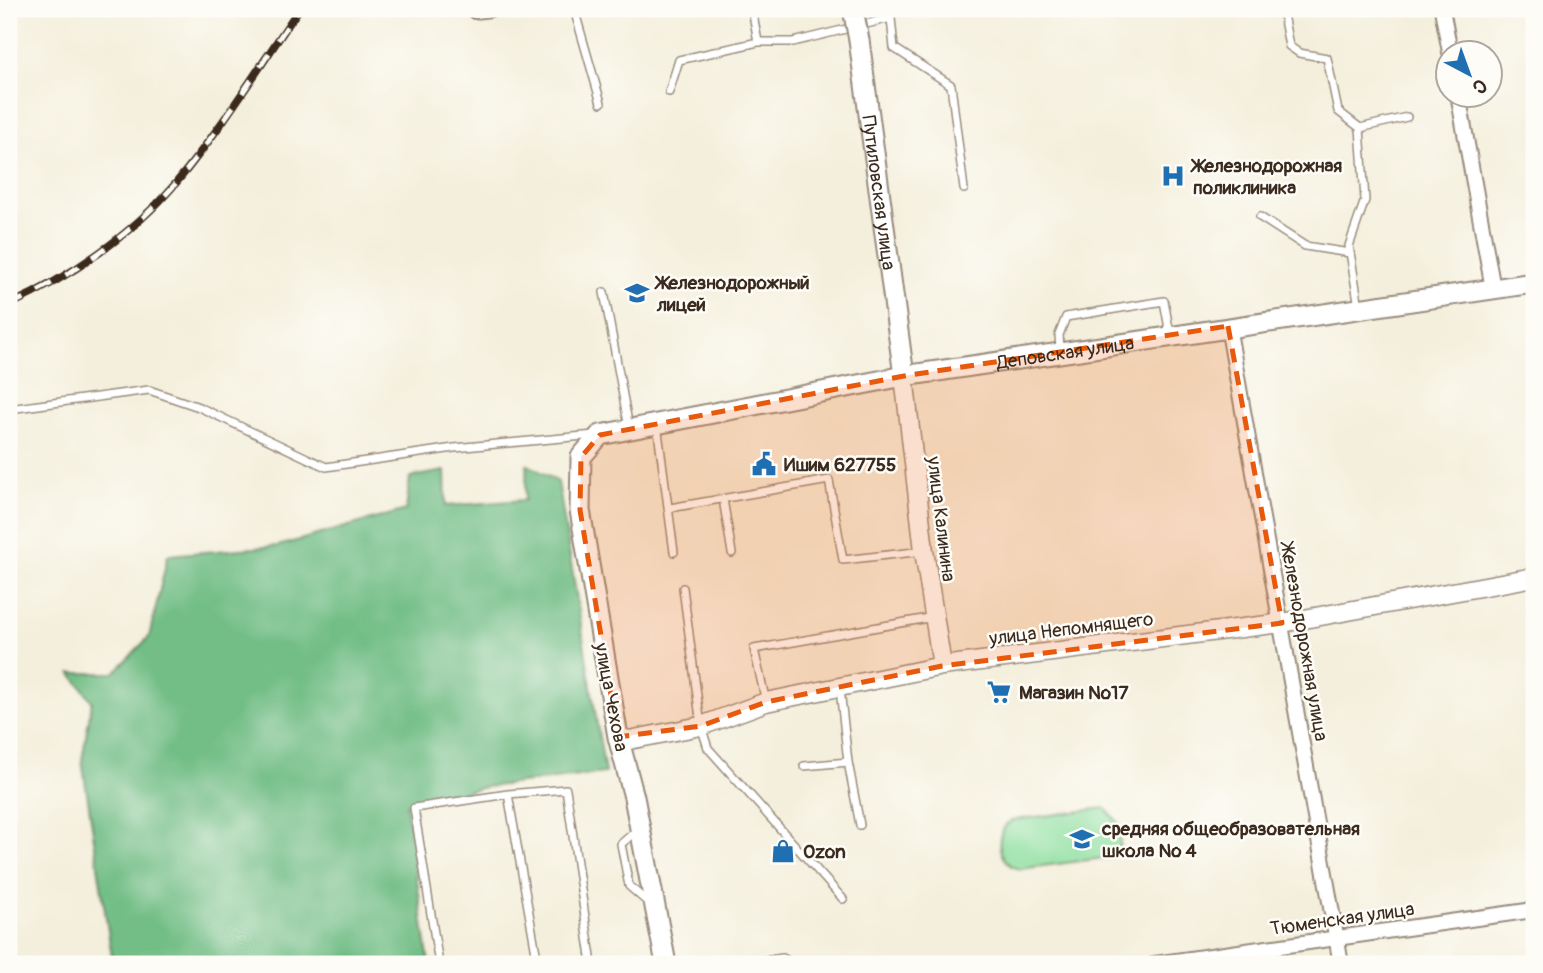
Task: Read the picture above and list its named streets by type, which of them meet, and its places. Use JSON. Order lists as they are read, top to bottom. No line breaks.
{"streets":{"main road":["Путиловская улица","Деповская улица","улица Чехова"],"street":["улица Калинина","улица Непомнящего","Железнодорожная улица","Тюменская улица"]},"crossings":[["Путиловская улица","Деповская улица"],["Путиловская улица","улица Калинина"],["Деповская улица","улица Калинина"],["Деповская улица","Железнодорожная улица"],["Деповская улица","улица Чехова"],["улица Калинина","улица Непомнящего"],["улица Непомнящего","Железнодорожная улица"],["улица Непомнящего","улица Чехова"],["Железнодорожная улица","Тюменская улица"]],"places":{"hospital":["Железнодорожная поликлиника"],"school or university":["Железнодорожный лицей","средняя общеобразовательная школа № 4"],"public building":["Ишим 627755"],"supermarket":["Магазин №17"],"shop":["Ozon"]},"north":"bottom right"}
